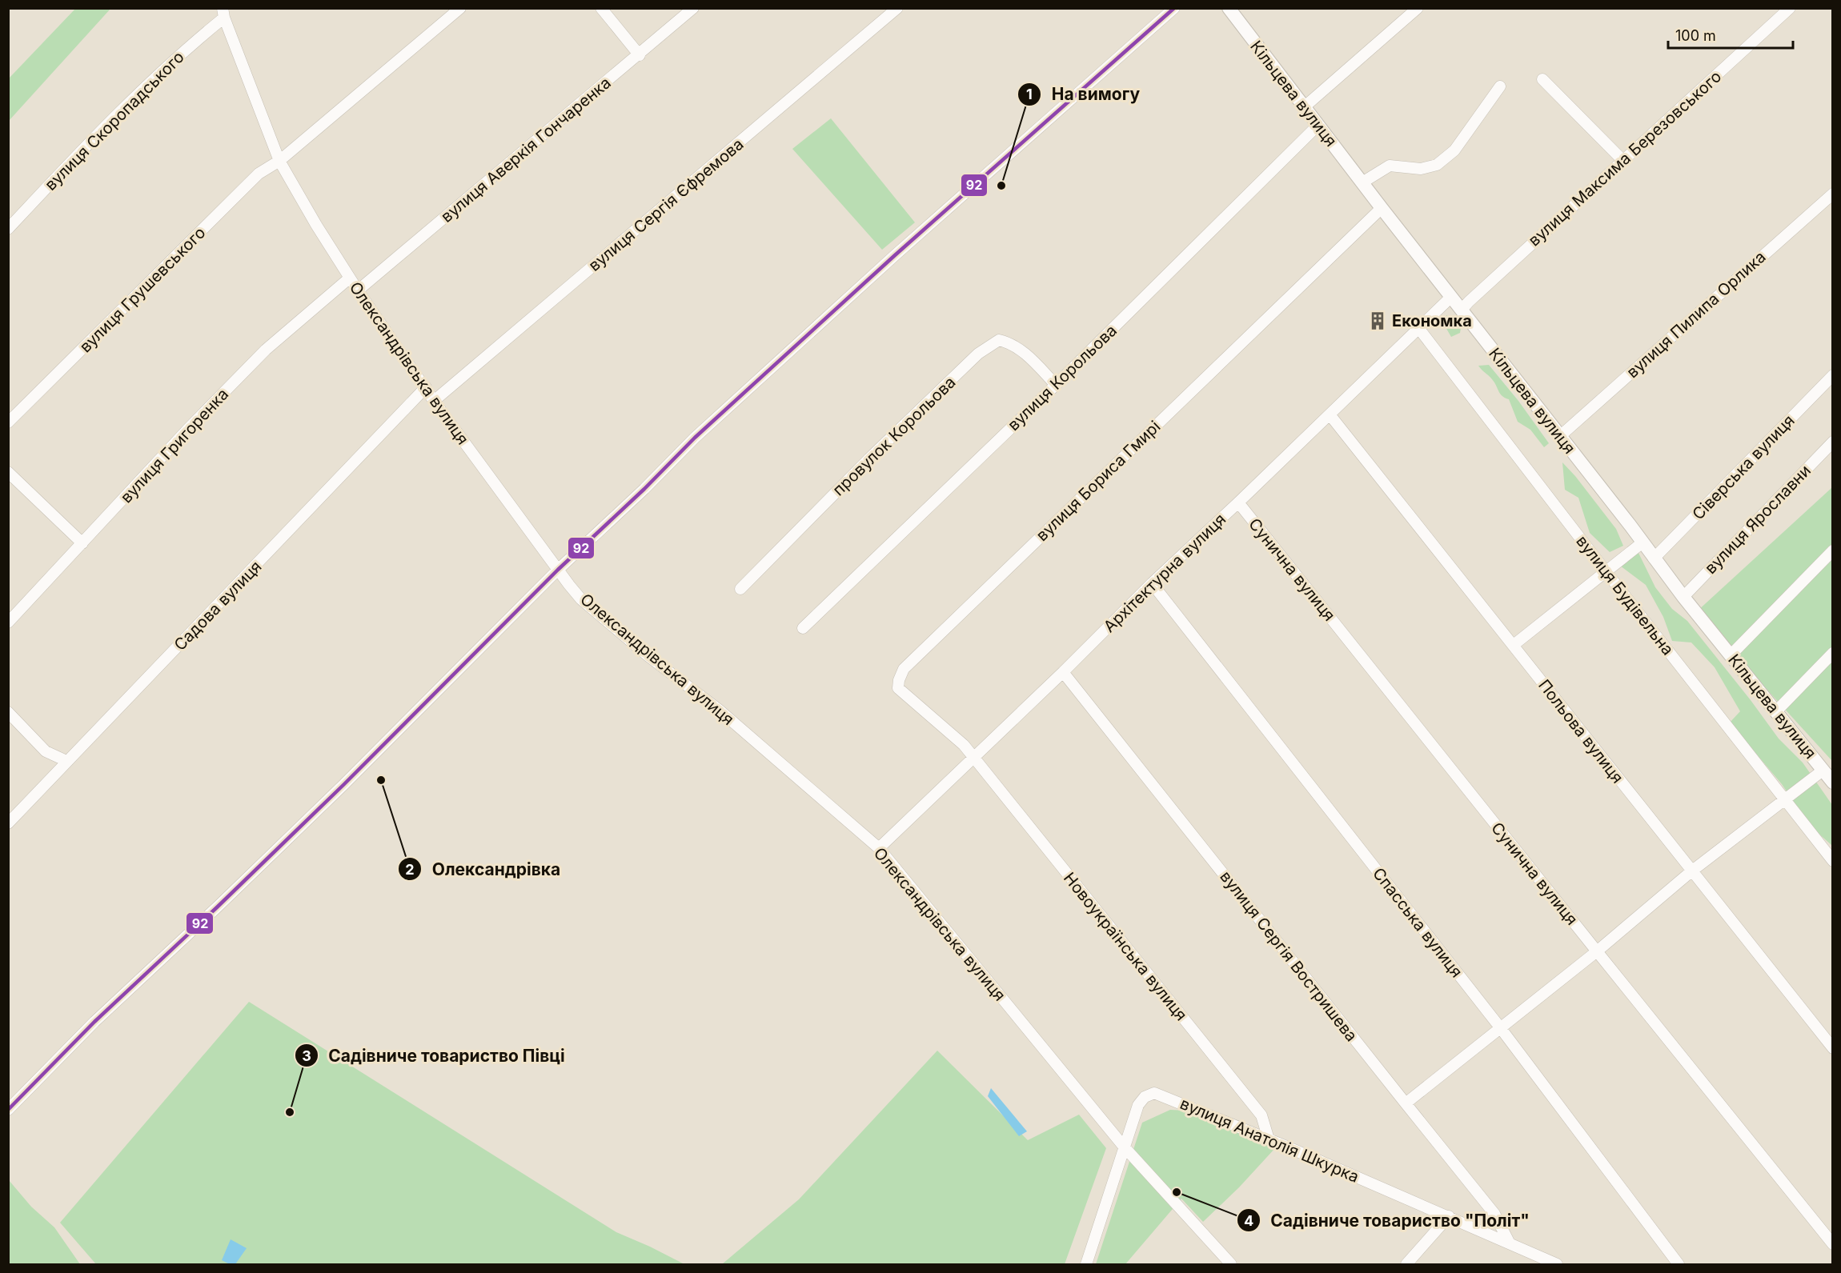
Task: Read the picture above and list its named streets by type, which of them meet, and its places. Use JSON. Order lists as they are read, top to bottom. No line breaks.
{"streets":{"main road":["Кільцева вулиця"],"street":["вулиця Скоропадського","вулиця Аверкія Гончаренка","вулиця Максима Березовського","вулиця Сергія Єфремова","вулиця Грушевського","вулиця Пилипа Орлика","Олександрівська вулиця","вулиця Корольова","провулок Корольова","вулиця Григоренка","Сіверська вулиця","вулиця Бориса Гмирі","вулиця Ярославни","Сунична вулиця","Архітектурна вулиця","вулиця Будівельна","Садова вулиця","Польова вулиця","Спасська вулиця","Новоукраїнська вулиця","вулиця Сергія Востришева","вулиця Анатолія Шкурка"]},"crossings":[["Кільцева вулиця","вулиця Максима Березовського"],["Кільцева вулиця","вулиця Пилипа Орлика"],["Кільцева вулиця","вулиця Корольова"],["Кільцева вулиця","Сіверська вулиця"],["Кільцева вулиця","вулиця Бориса Гмирі"],["Кільцева вулиця","вулиця Ярославни"],["Кільцева вулиця","Архітектурна вулиця"],["вулиця Скоропадського","Олександрівська вулиця"],["вулиця Аверкія Гончаренка","Олександрівська вулиця"],["вулиця Сергія Єфремова","Олександрівська вулиця"],["вулиця Грушевського","Олександрівська вулиця"],["Олександрівська вулиця","вулиця Григоренка"],["Олександрівська вулиця","Архітектурна вулиця"],["Олександрівська вулиця","Садова вулиця"],["Олександрівська вулиця","вулиця Анатолія Шкурка"],["вулиця Корольова","провулок Корольова"],["вулиця Бориса Гмирі","Архітектурна вулиця"],["вулиця Бориса Гмирі","Новоукраїнська вулиця"],["Сунична вулиця","Архітектурна вулиця"],["Архітектурна вулиця","вулиця Будівельна"],["Архітектурна вулиця","Польова вулиця"],["Архітектурна вулиця","Спасська вулиця"],["Архітектурна вулиця","Новоукраїнська вулиця"],["Архітектурна вулиця","вулиця Сергія Востришева"],["Новоукраїнська вулиця","вулиця Анатолія Шкурка"],["вулиця Сергія Востришева","вулиця Анатолія Шкурка"]],"places":{"other":["На вимогу","Олександрівка","Садівниче товариство Півці","Садівниче товариство \"Політ\""],"building":["Економка"]},"lines":["transit line 92"],"scale_bar":"100 m"}
